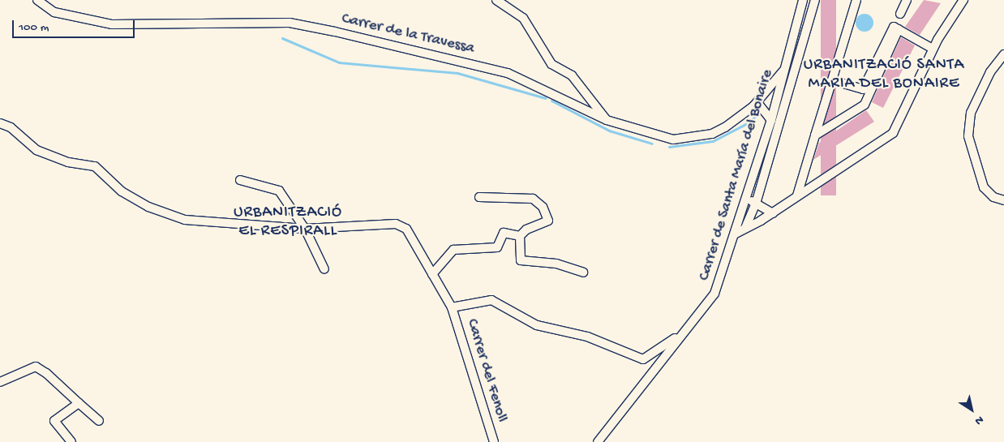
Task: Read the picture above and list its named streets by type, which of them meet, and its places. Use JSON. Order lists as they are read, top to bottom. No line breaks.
{"streets":{"street":["Carrer de la Travessa","Carrer de Santa María del Bonaire","Carrer del Fenoll"]},"crossings":[["Carrer de la Travessa","Carrer de Santa María del Bonaire"]],"districts":["URBANITZACIÓ SANTA MARIA DEL BONAIRE","URBANITZACIÓ EL RESPIRALL"],"scale_bar":"100 m","north":"bottom right"}
